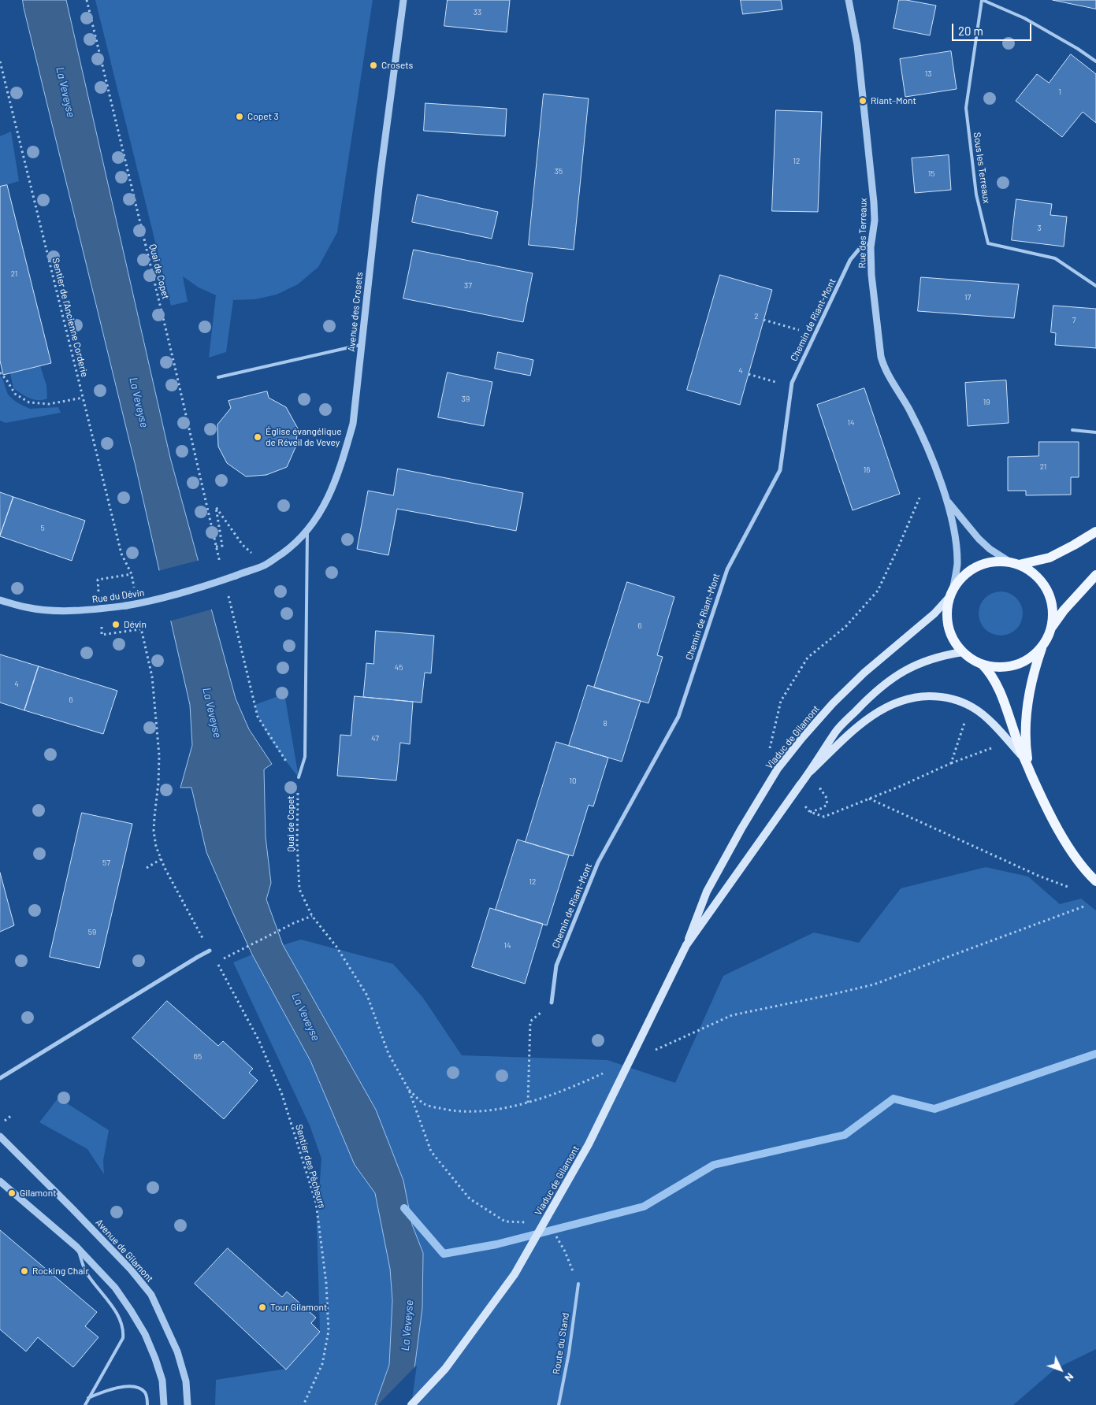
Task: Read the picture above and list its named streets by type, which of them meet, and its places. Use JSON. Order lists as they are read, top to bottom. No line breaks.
{"streets":{"main road":["Viaduc de Gilamont"],"street":["Rue des Terreaux","Avenue des Crosets","Chemin de Riant-Mont","Rue du Dévin","Avenue de Gilamont"],"lane":["Sous les Terreaux","Route du Stand"],"path":["Quai de Copet","Sentier de l'Ancienne Corderie","Sentier des Pêcheurs"]},"crossings":[["Rue des Terreaux","Chemin de Riant-Mont"],["Rue des Terreaux","Viaduc de Gilamont"],["Avenue des Crosets","Rue du Dévin"]],"water":["La Veveyse"],"places":["Crosets","Riant-Mont","Copet 3","Église évangélique de Réveil de Vevey","Dévin","Gilamont","Rocking Chair","Tour Gilamont"],"house_numbers":["33","13","1","12","35","15","3","21","37","17","2","7","4","39","19","14","21","16","5","6","45","4","6","8","47","10","57","12","59","14","65"],"scale_bar":"20 m","north":"bottom right"}
